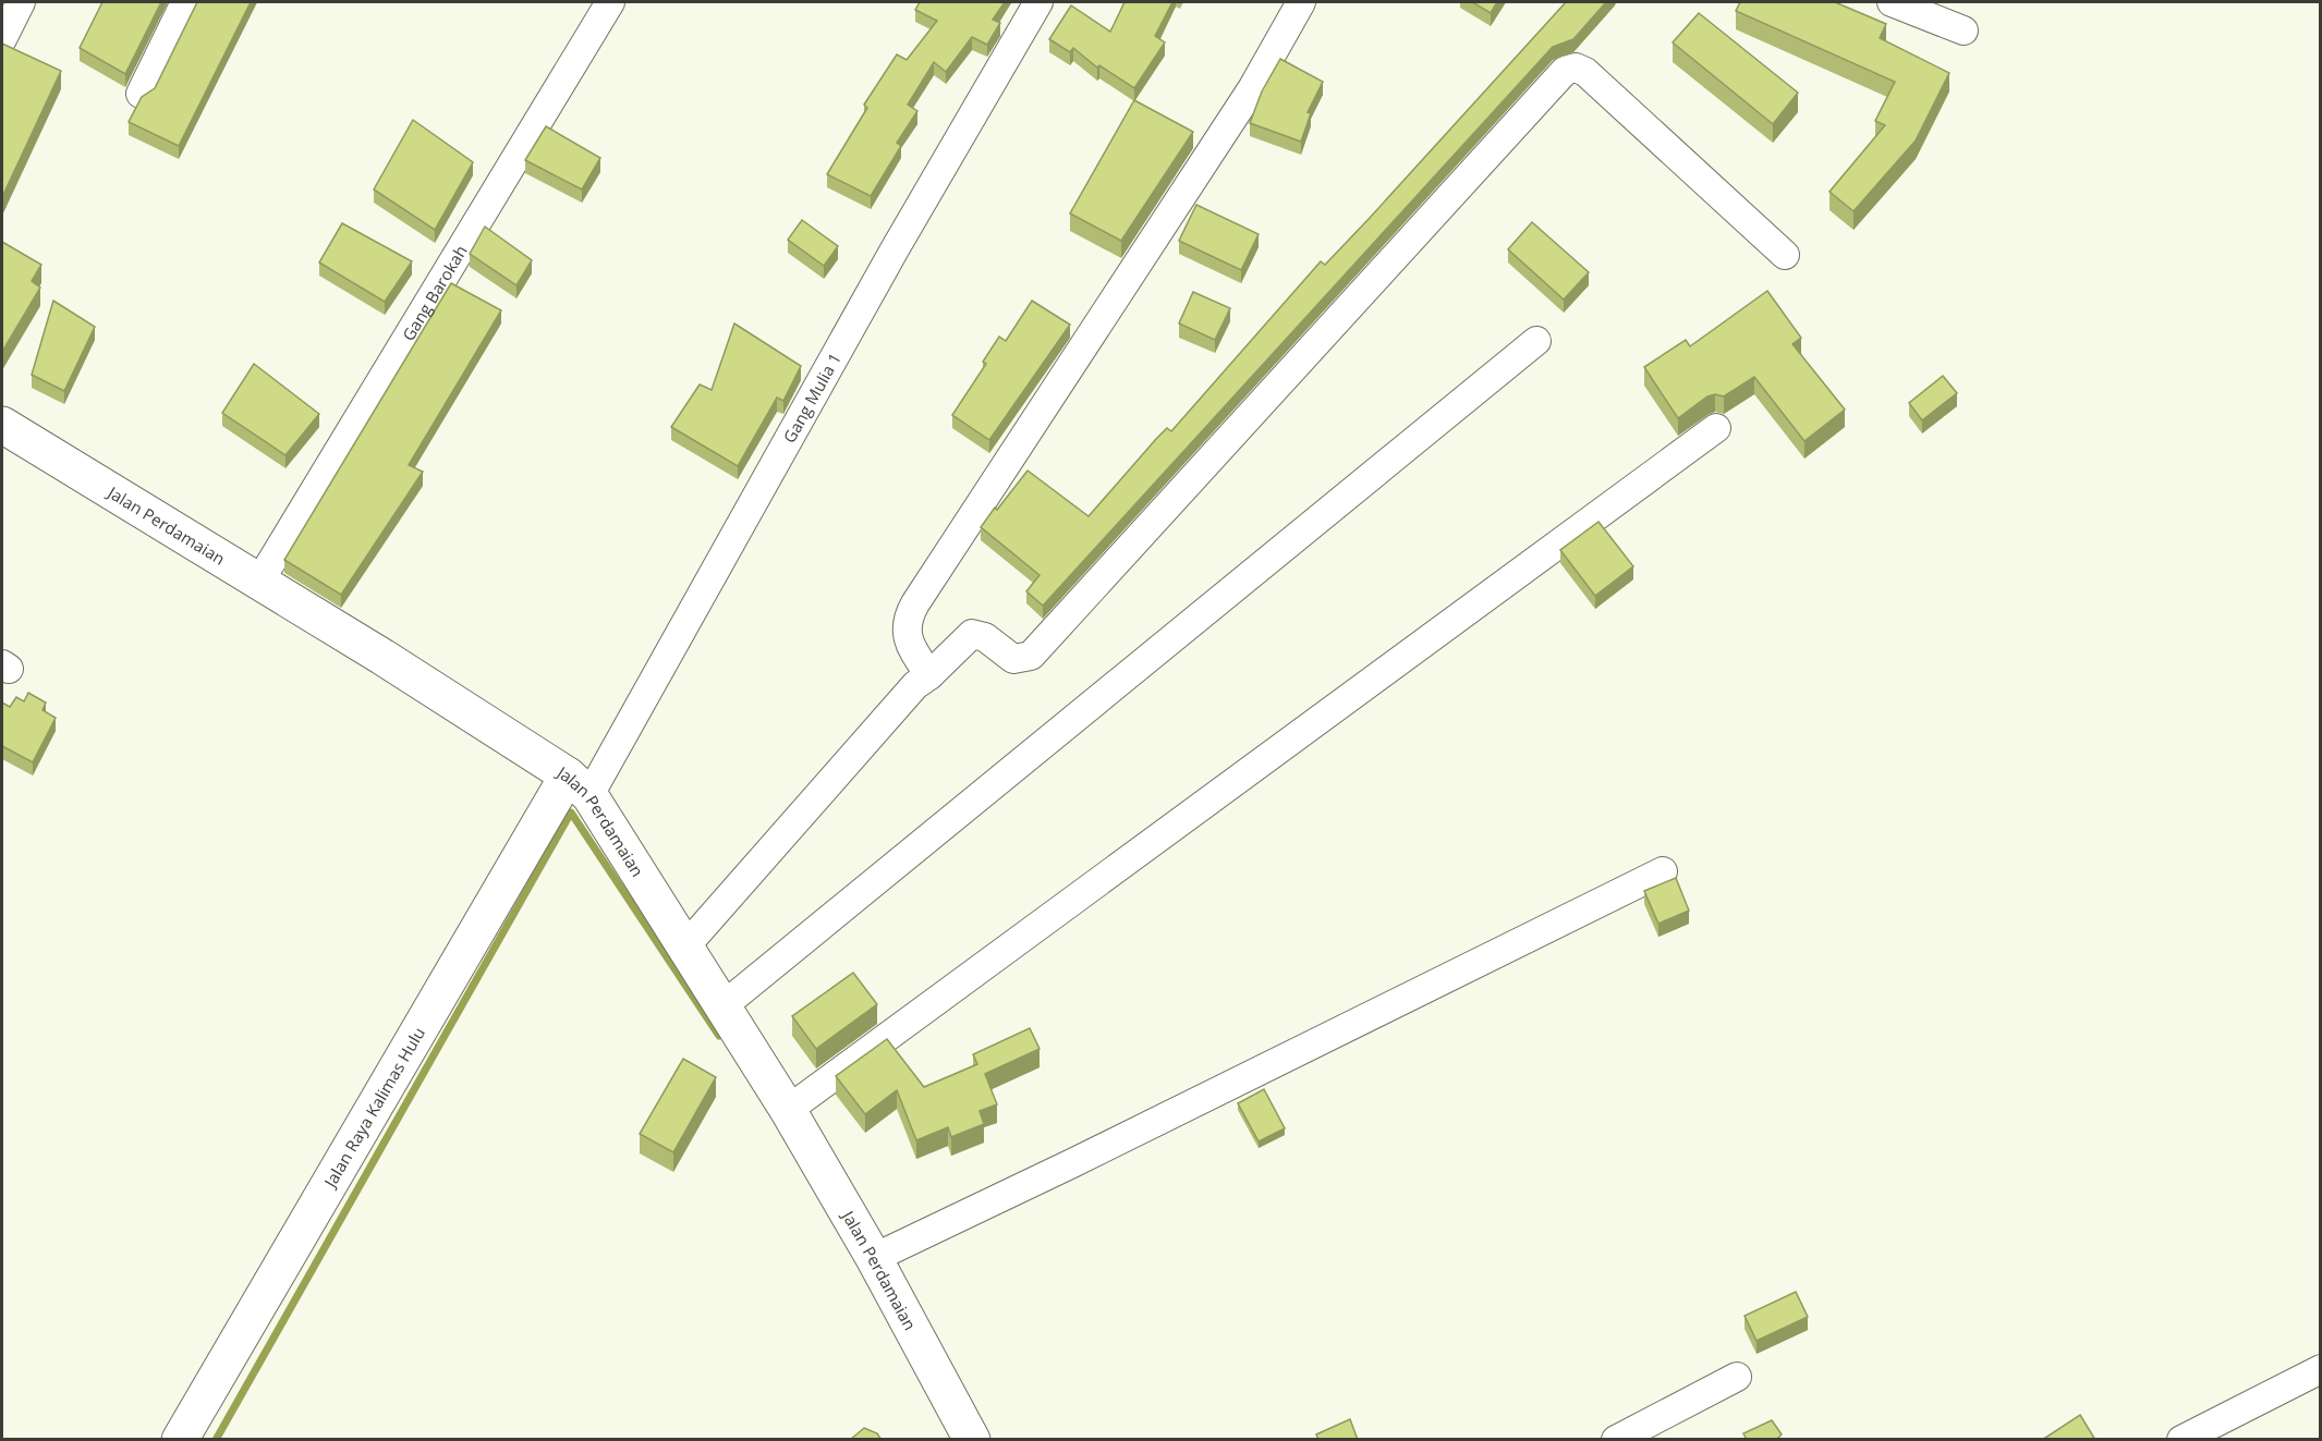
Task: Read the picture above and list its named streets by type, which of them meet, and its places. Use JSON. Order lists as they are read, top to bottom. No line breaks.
{"streets":{"street":["Gang Barokah","Gang Mulia 1","Jalan Perdamaian","Jalan Raya Kalimas Hulu"]},"crossings":[["Gang Barokah","Jalan Perdamaian"],["Gang Mulia 1","Jalan Perdamaian"],["Gang Mulia 1","Jalan Raya Kalimas Hulu"],["Jalan Perdamaian","Jalan Raya Kalimas Hulu"]]}
